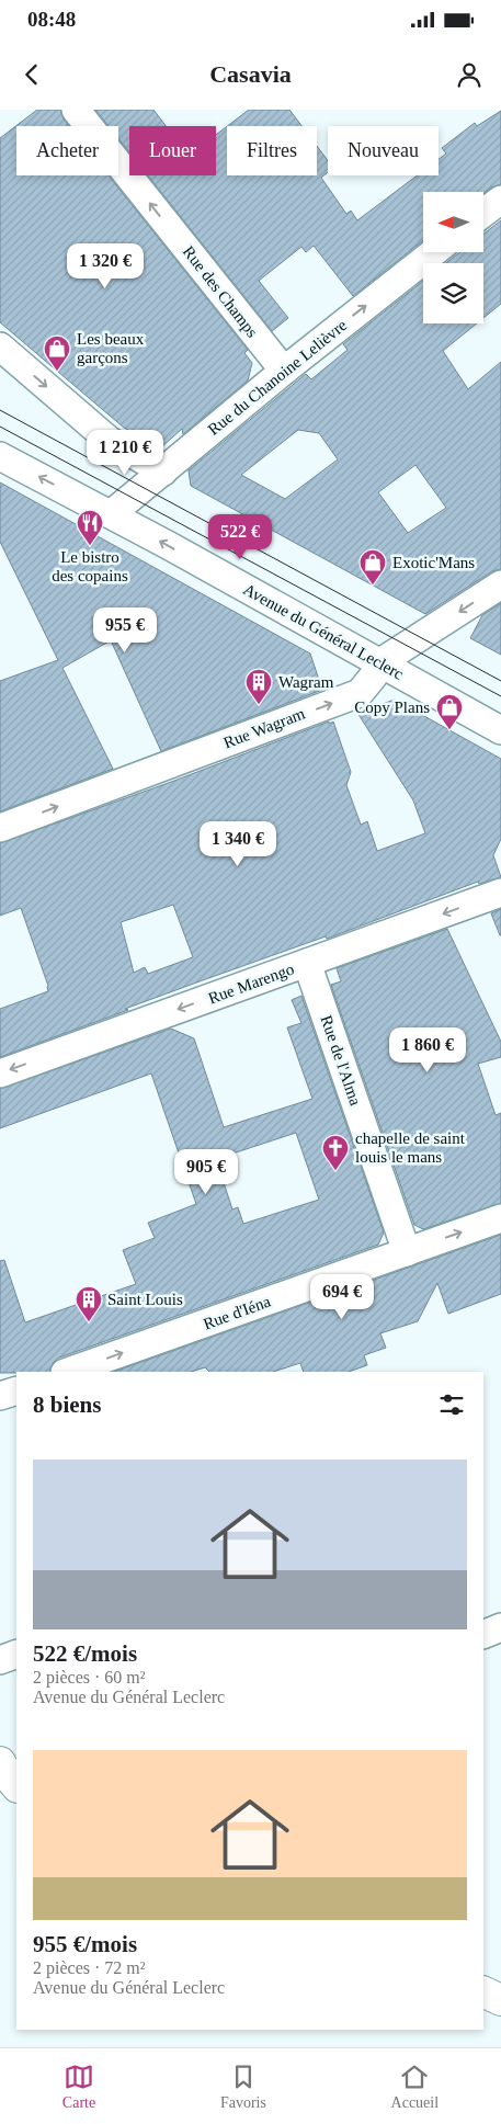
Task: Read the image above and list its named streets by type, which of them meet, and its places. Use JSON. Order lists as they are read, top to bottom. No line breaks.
{"streets":{"street":["Rue des Champs","Rue du Chanoine Lelièvre","Avenue du Général Leclerc","Rue Wagram","Rue Marengo","Rue de l'Alma","Rue d'Iéna"]},"crossings":[["Rue des Champs","Rue du Chanoine Lelièvre"],["Rue du Chanoine Lelièvre","Avenue du Général Leclerc"],["Avenue du Général Leclerc","Rue Wagram"],["Rue Marengo","Rue de l'Alma"],["Rue de l'Alma","Rue d'Iéna"]],"one_way":["Rue du Chanoine Lelièvre","Rue Marengo","Rue d'Iéna"],"places":{"shop":["Les beaux garçons","Exotic'Mans","Copy Plans"],"restaurant":["Le bistro des copains"],"building":["Wagram","Saint Louis"],"church":["chapelle de saint louis le mans"]},"north":"left","page":{"status":"08:48","header":"Casavia","chip":["Acheter","Louer","Filtres","Nouveau"],"price":["1 320 €","1 210 €","522 €","955 €","1 340 €","1 860 €","905 €","694 €"],"heading":"8 biens","list":[{"name":"522 €/mois","note":"2 pièces · 60 m² · Avenue du Général Leclerc"},{"name":"955 €/mois","note":"2 pièces · 72 m² · Avenue du Général Leclerc"}],"tabs":["Carte","Favoris","Accueil"]}}
